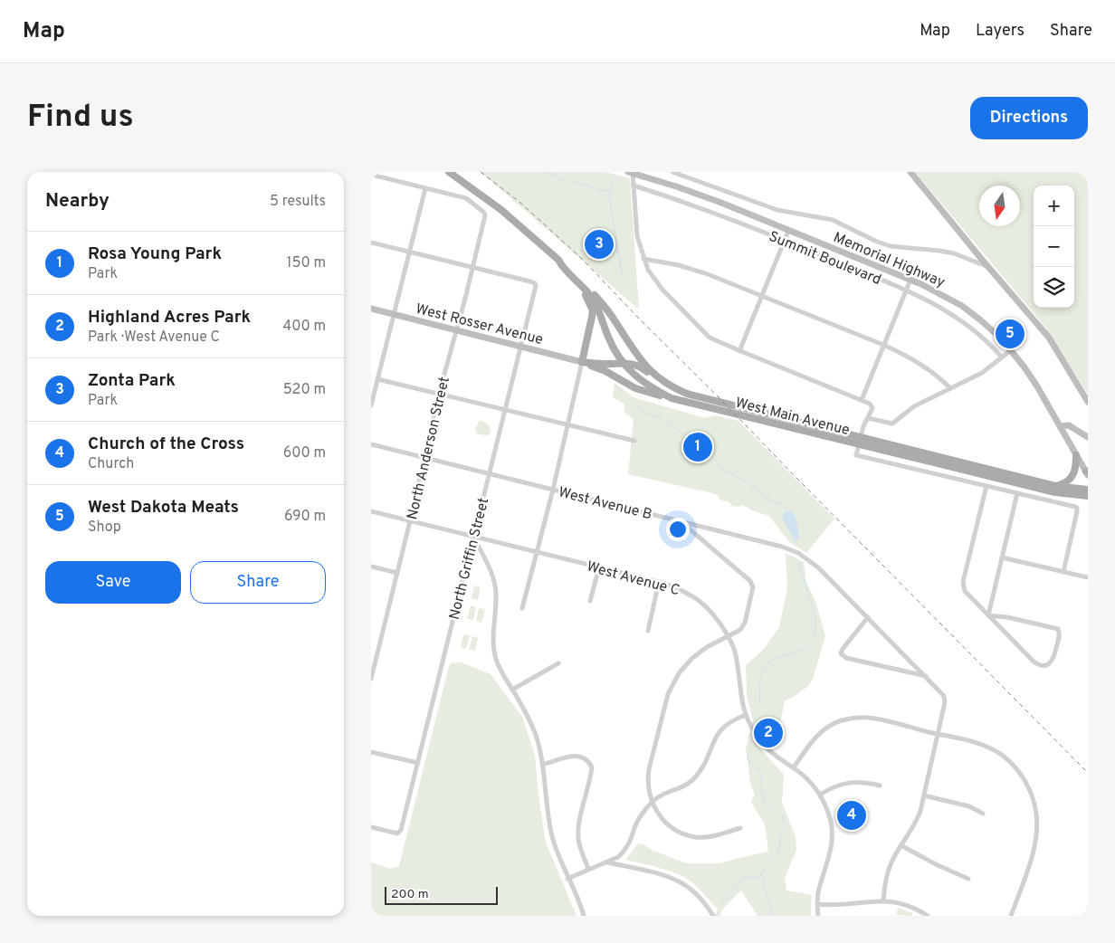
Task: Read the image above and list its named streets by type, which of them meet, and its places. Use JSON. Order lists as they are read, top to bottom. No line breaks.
{"streets":{"main road":["West Main Avenue"],"street":["Summit Boulevard","Memorial Highway","West Rosser Avenue","North Anderson Street","West Avenue B","North Griffin Street","West Avenue C"]},"crossings":[["West Rosser Avenue","North Anderson Street"],["West Rosser Avenue","North Griffin Street"],["North Anderson Street","West Avenue B"],["North Anderson Street","North Griffin Street"],["North Anderson Street","West Avenue C"],["West Avenue B","North Griffin Street"],["North Griffin Street","West Avenue C"]],"scale_bar":"200 m","north":"bottom","page":{"header":"Map","nav":["Map","Layers","Share"],"buttons":["Directions",["Save","Share"]],"title":"Find us","heading":["Nearby","5 results"],"map_buttons":["+","−"],"pins":["3","5","1","2","4"],"list":[{"mark":"1","name":"Rosa Young Park","note":"Park","value":"150 m"},{"mark":"2","name":"Highland Acres Park","note":"Park · West Avenue C","value":"400 m"},{"mark":"3","name":"Zonta Park","note":"Park","value":"520 m"},{"mark":"4","name":"Church of the Cross","note":"Church","value":"600 m"},{"mark":"5","name":"West Dakota Meats","note":"Shop","value":"690 m"}],"scale":"200 m"}}
